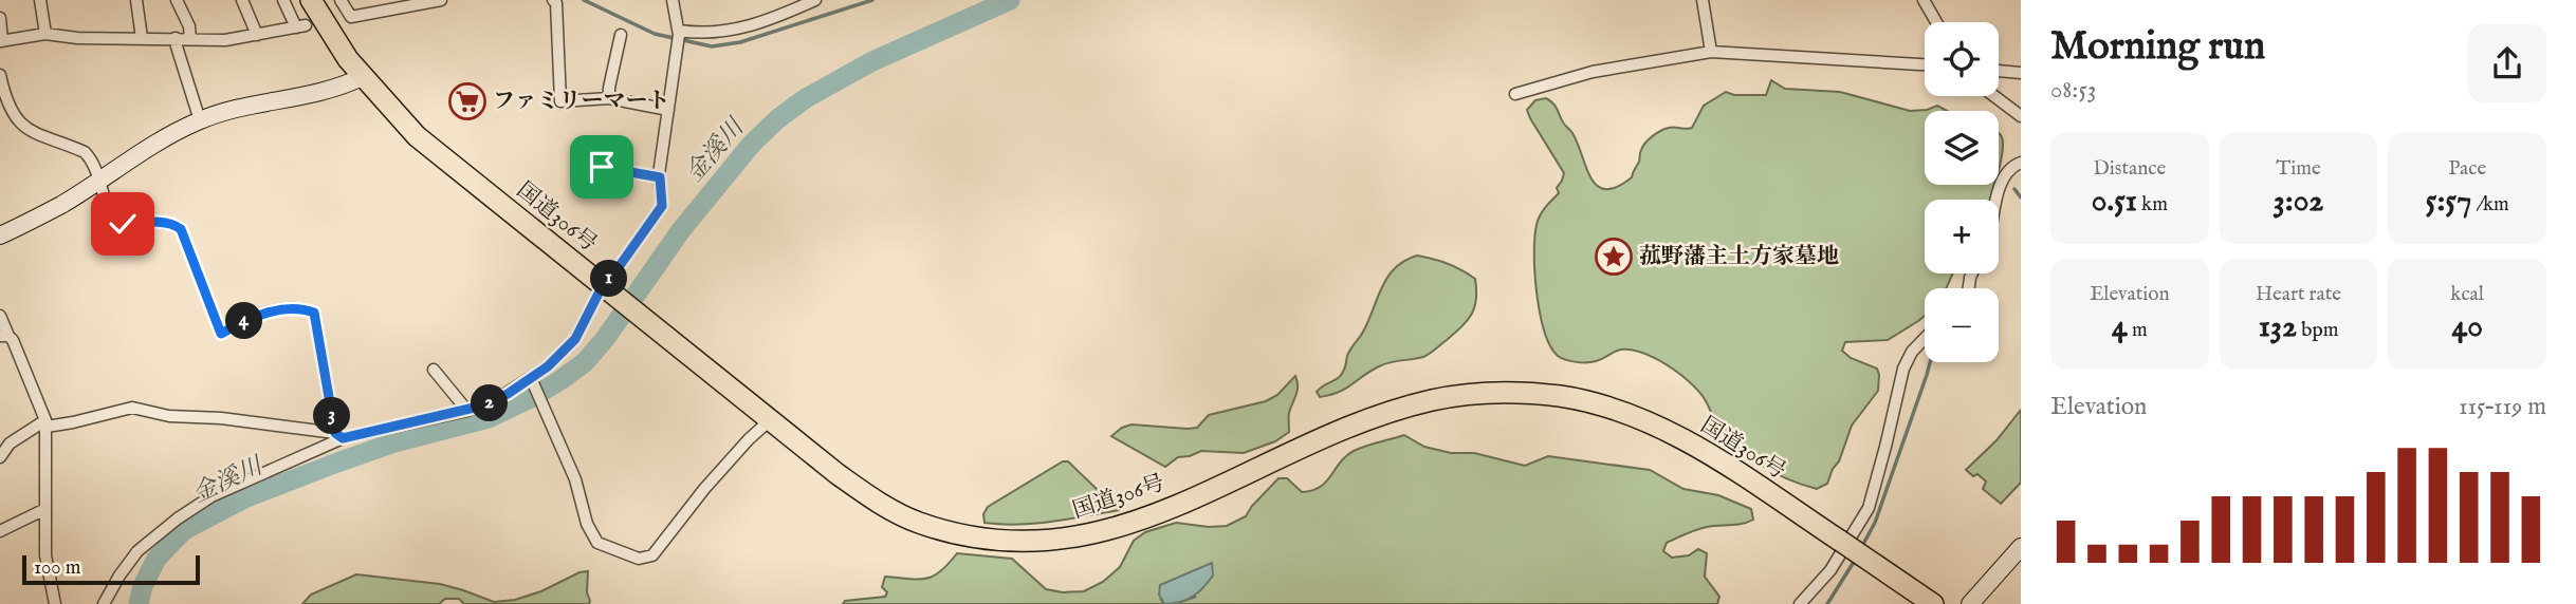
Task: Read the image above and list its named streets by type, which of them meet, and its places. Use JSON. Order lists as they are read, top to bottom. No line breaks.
{"streets":{"highway":["国道306号"]},"water":["金溪川"],"places":{"supermarket":["ファミリーマート"],"place":["菰野藩主土方家墓地"]},"scale_bar":"100 m","page":{"heading":["Morning run","08:53"],"map_buttons":["+","−"],"stats":[["Distance","0.51 km"],["Time","3:02"],["Pace","5:57 /km"],["Elevation","4 m"],["Heart rate","132 bpm"],["kcal","40"]],"pins":["1","4","2","3"],"chart":["Elevation","115–119 m"],"scale":"100 m"}}
